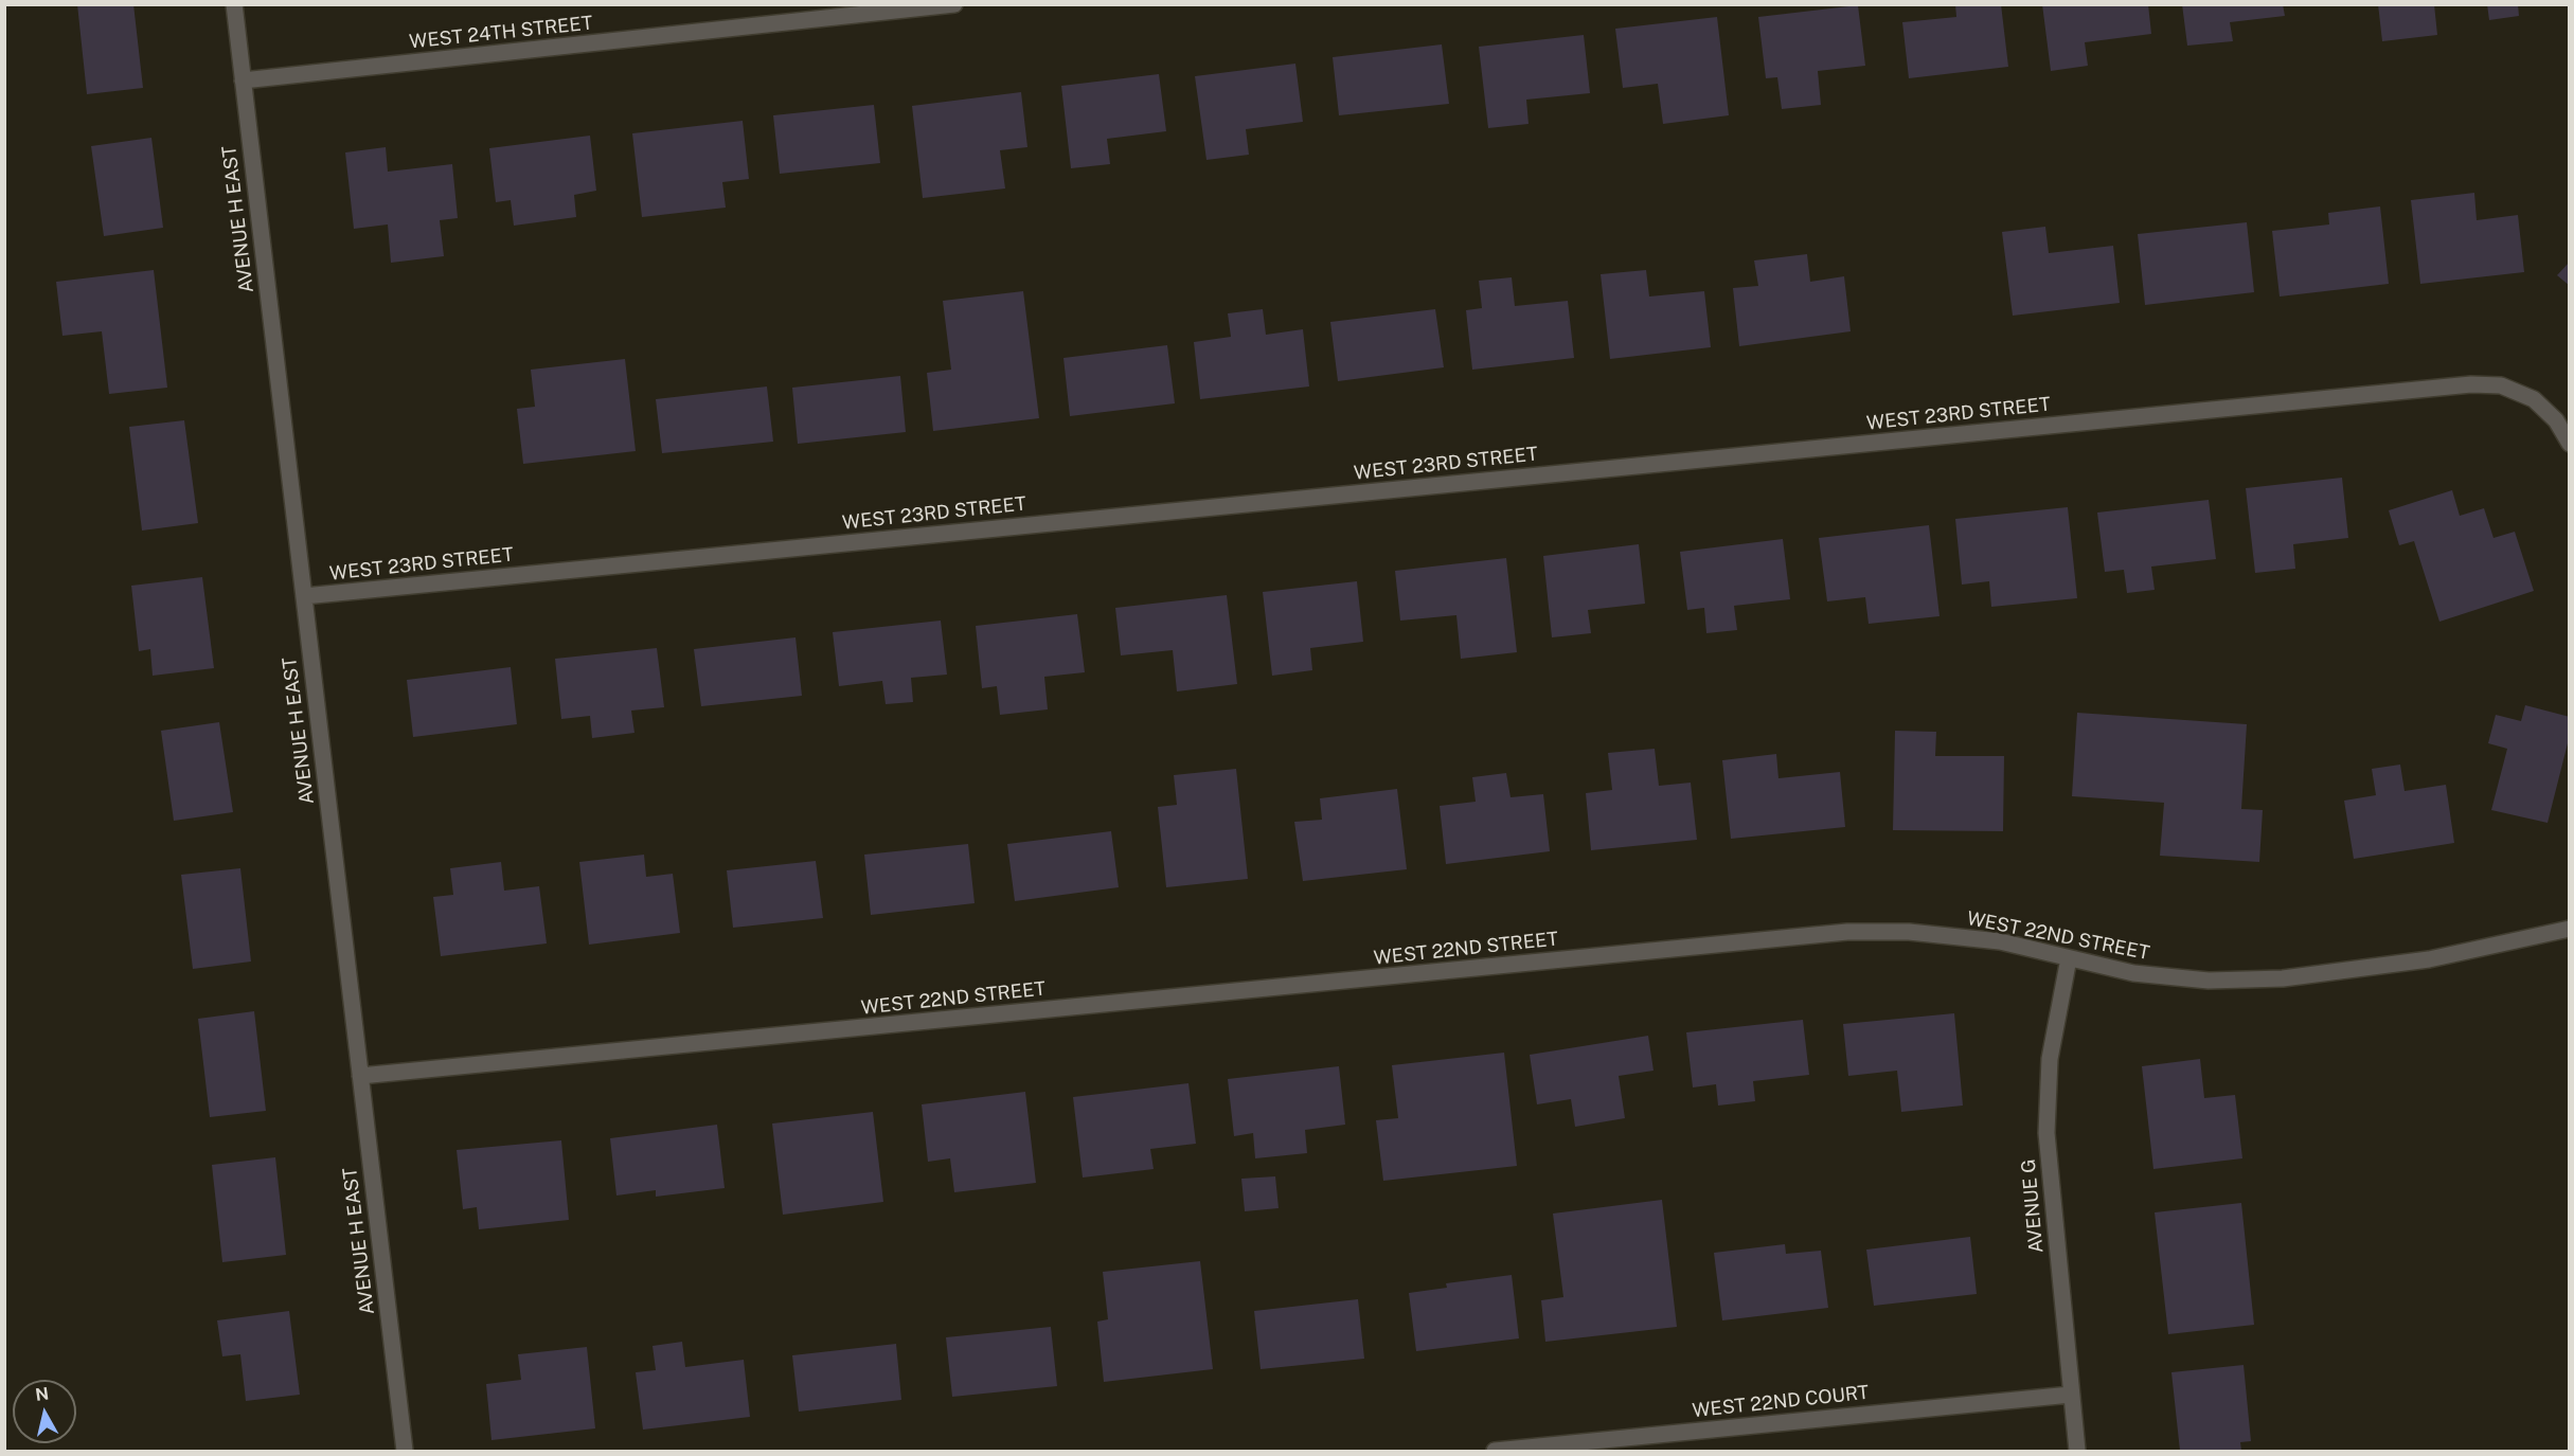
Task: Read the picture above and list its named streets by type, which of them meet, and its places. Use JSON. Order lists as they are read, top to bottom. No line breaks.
{"streets":{"street":["WEST 24TH STREET","AVENUE H EAST","WEST 23RD STREET","WEST 22ND STREET","AVENUE G","WEST 22ND COURT"]},"crossings":[["WEST 24TH STREET","AVENUE H EAST"],["AVENUE H EAST","WEST 23RD STREET"],["AVENUE H EAST","WEST 22ND STREET"],["WEST 22ND STREET","AVENUE G"],["AVENUE G","WEST 22ND COURT"]],"north":"top"}
